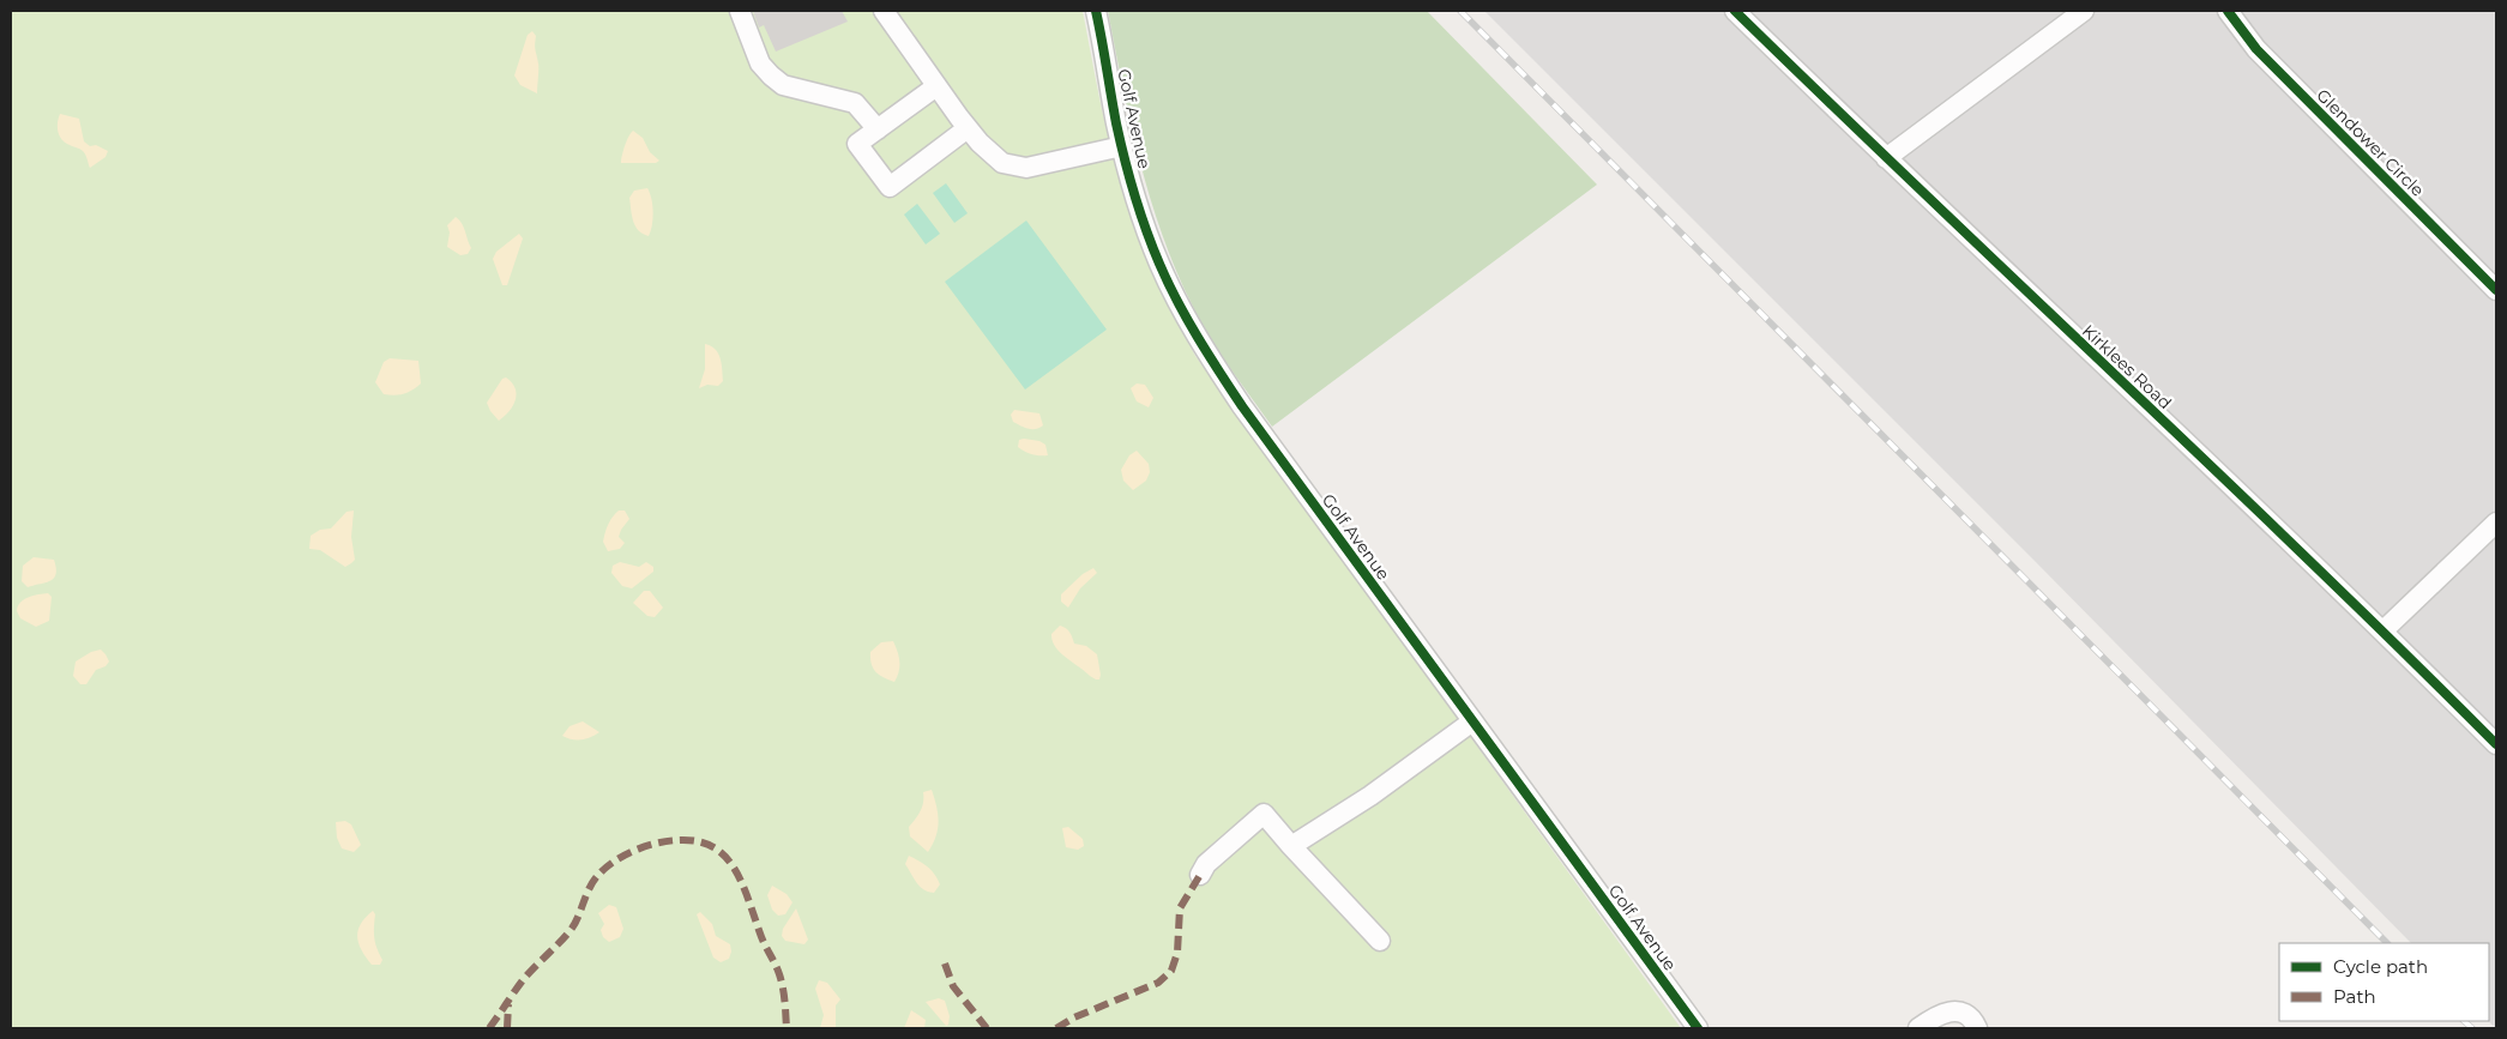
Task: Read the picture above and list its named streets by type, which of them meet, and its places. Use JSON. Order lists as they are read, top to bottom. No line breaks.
{"streets":{"street":["Golf Avenue","Glendower Circle","Kirklees Road"]},"legend":["Cycle path","Path"]}
